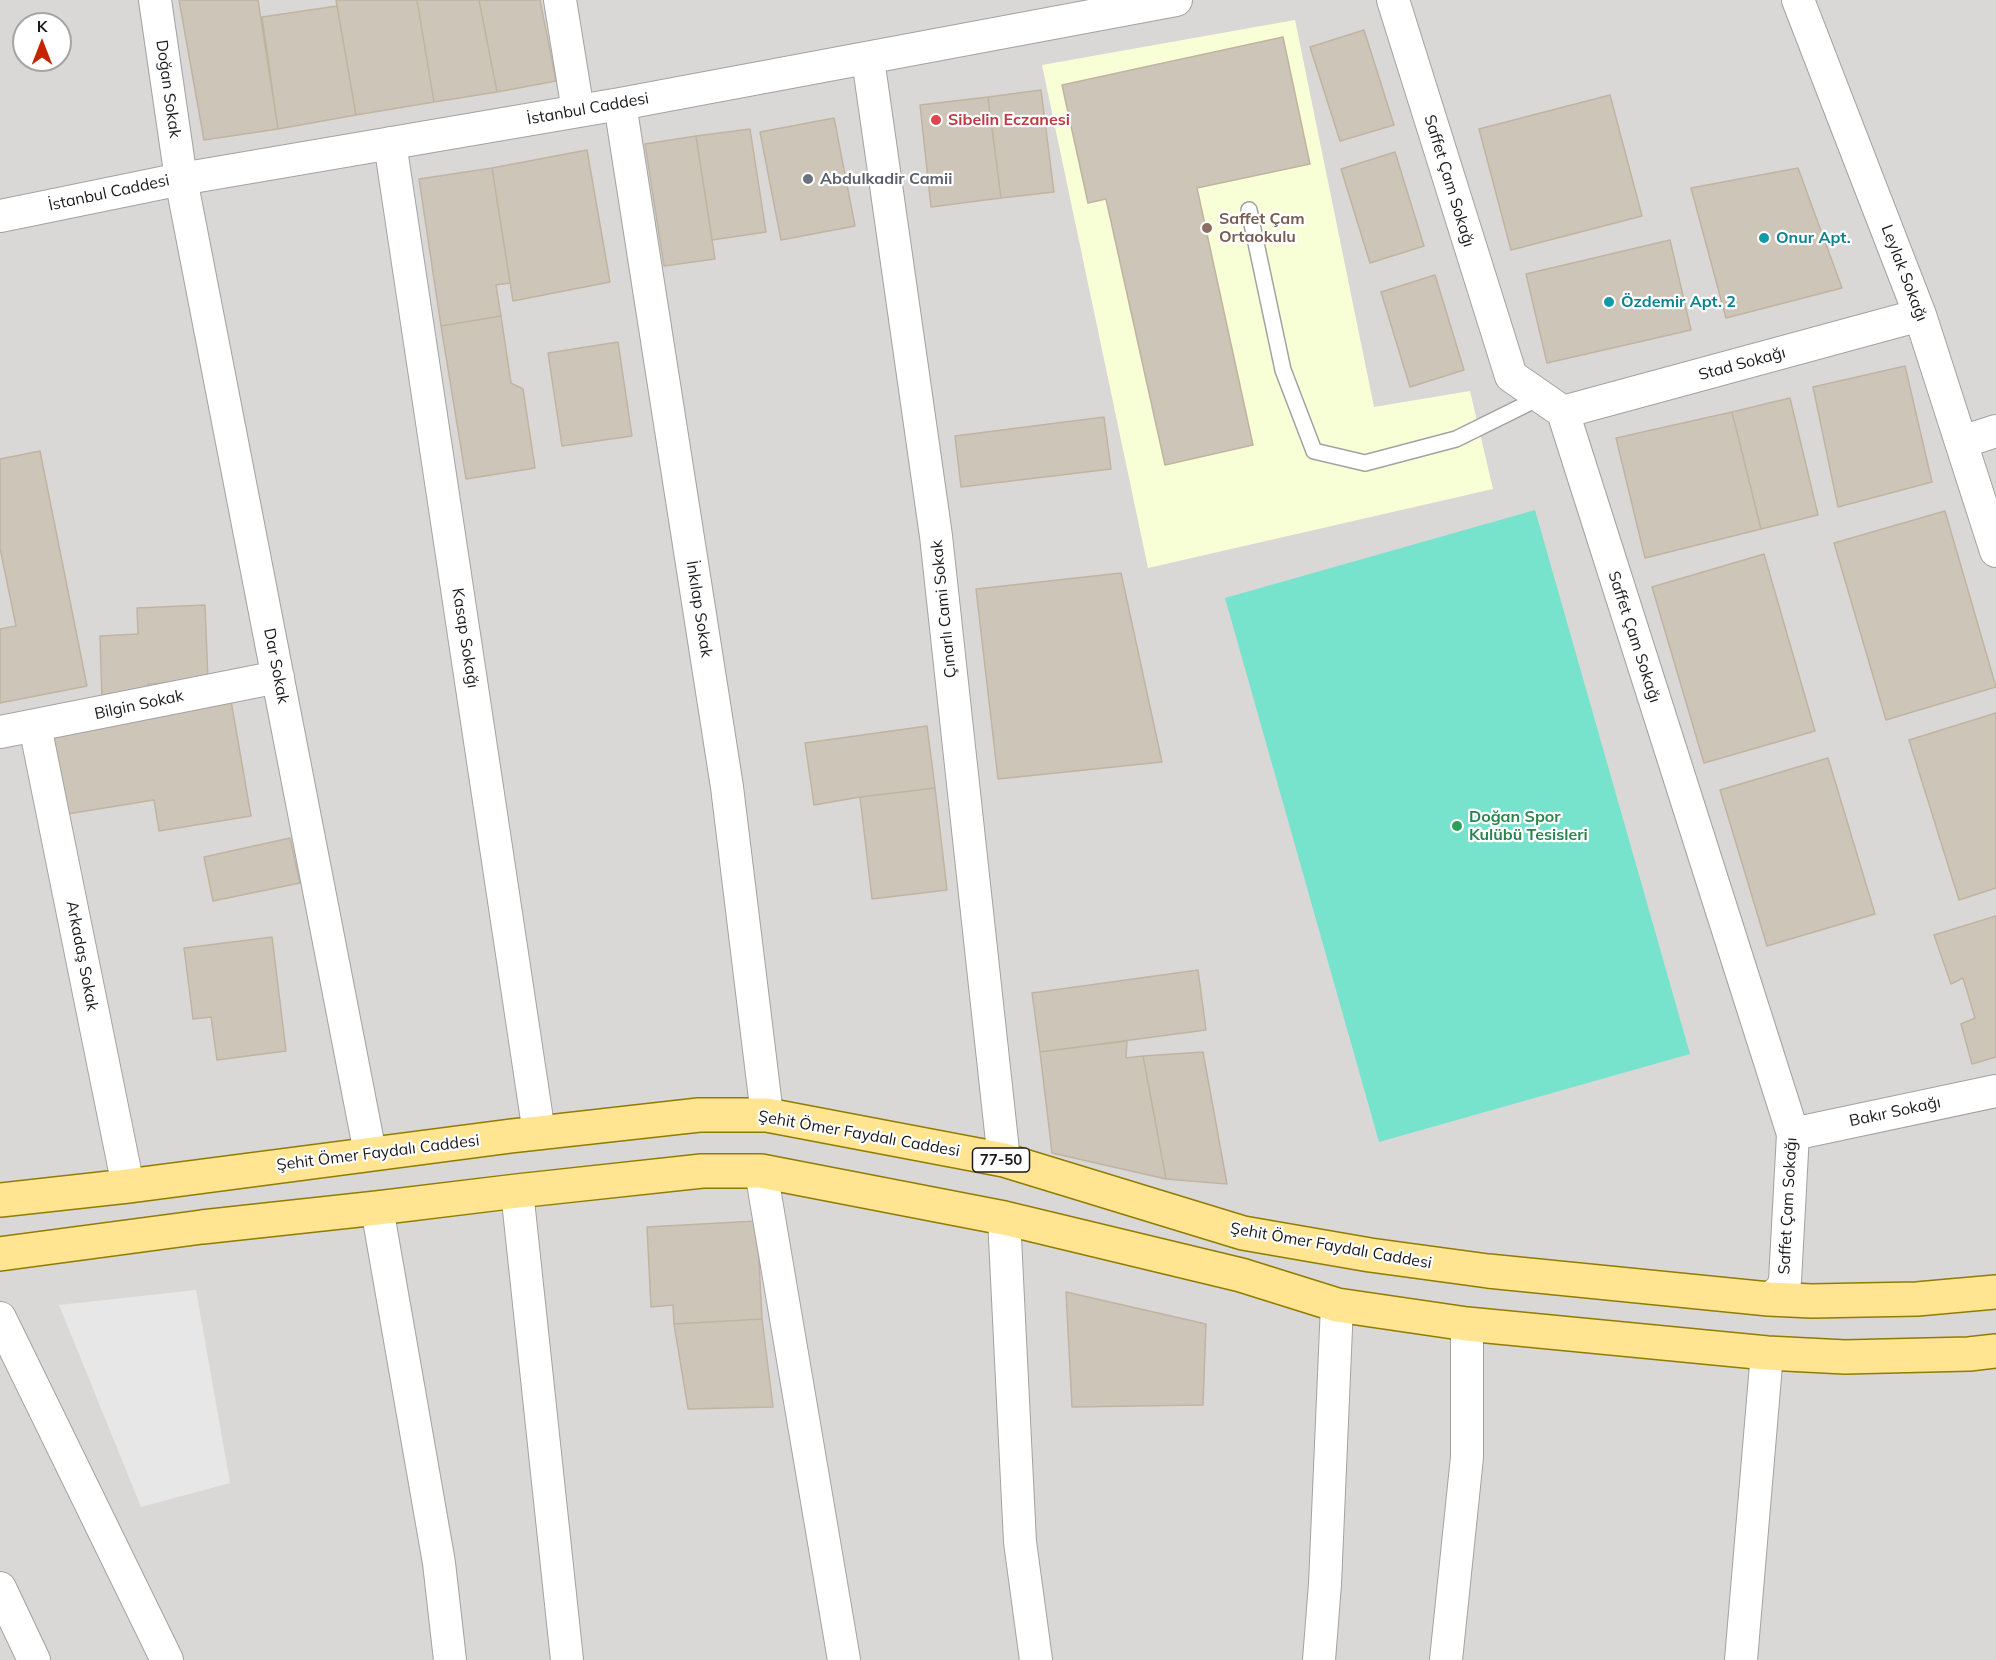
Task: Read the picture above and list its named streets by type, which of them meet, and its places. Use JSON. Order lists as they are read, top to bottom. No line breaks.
{"streets":{"main road":["Şehit Ömer Faydalı Caddesi","77-50"],"street":["Doğan Sokak","İstanbul Caddesi","Saffet Çam Sokağı","Leylak Sokağı","Stad Sokağı","İnkılap Sokak","Çınarlı Cami Sokak","Kasap Sokağı","Dar Sokak","Bilgin Sokak","Arkadaş Sokak","Bakır Sokağı"]},"crossings":[["Doğan Sokak","İstanbul Caddesi"],["Doğan Sokak","Dar Sokak"],["İstanbul Caddesi","İnkılap Sokak"],["İstanbul Caddesi","Çınarlı Cami Sokak"],["İstanbul Caddesi","Kasap Sokağı"],["İstanbul Caddesi","Dar Sokak"],["Saffet Çam Sokağı","Stad Sokağı"],["Saffet Çam Sokağı","Bakır Sokağı"],["Saffet Çam Sokağı","Şehit Ömer Faydalı Caddesi"],["Leylak Sokağı","Stad Sokağı"],["İnkılap Sokak","Şehit Ömer Faydalı Caddesi"],["Çınarlı Cami Sokak","Şehit Ömer Faydalı Caddesi"],["Kasap Sokağı","Şehit Ömer Faydalı Caddesi"],["Dar Sokak","Bilgin Sokak"],["Dar Sokak","Şehit Ömer Faydalı Caddesi"],["Bilgin Sokak","Arkadaş Sokak"],["Arkadaş Sokak","Şehit Ömer Faydalı Caddesi"]],"places":["Sibelin Eczanesi","Abdulkadir Camii","Saffet Çam Ortaokulu","Onur Apt.","Özdemir Apt. 2","Doğan Spor Kulübü Tesisleri"],"north":"top"}
